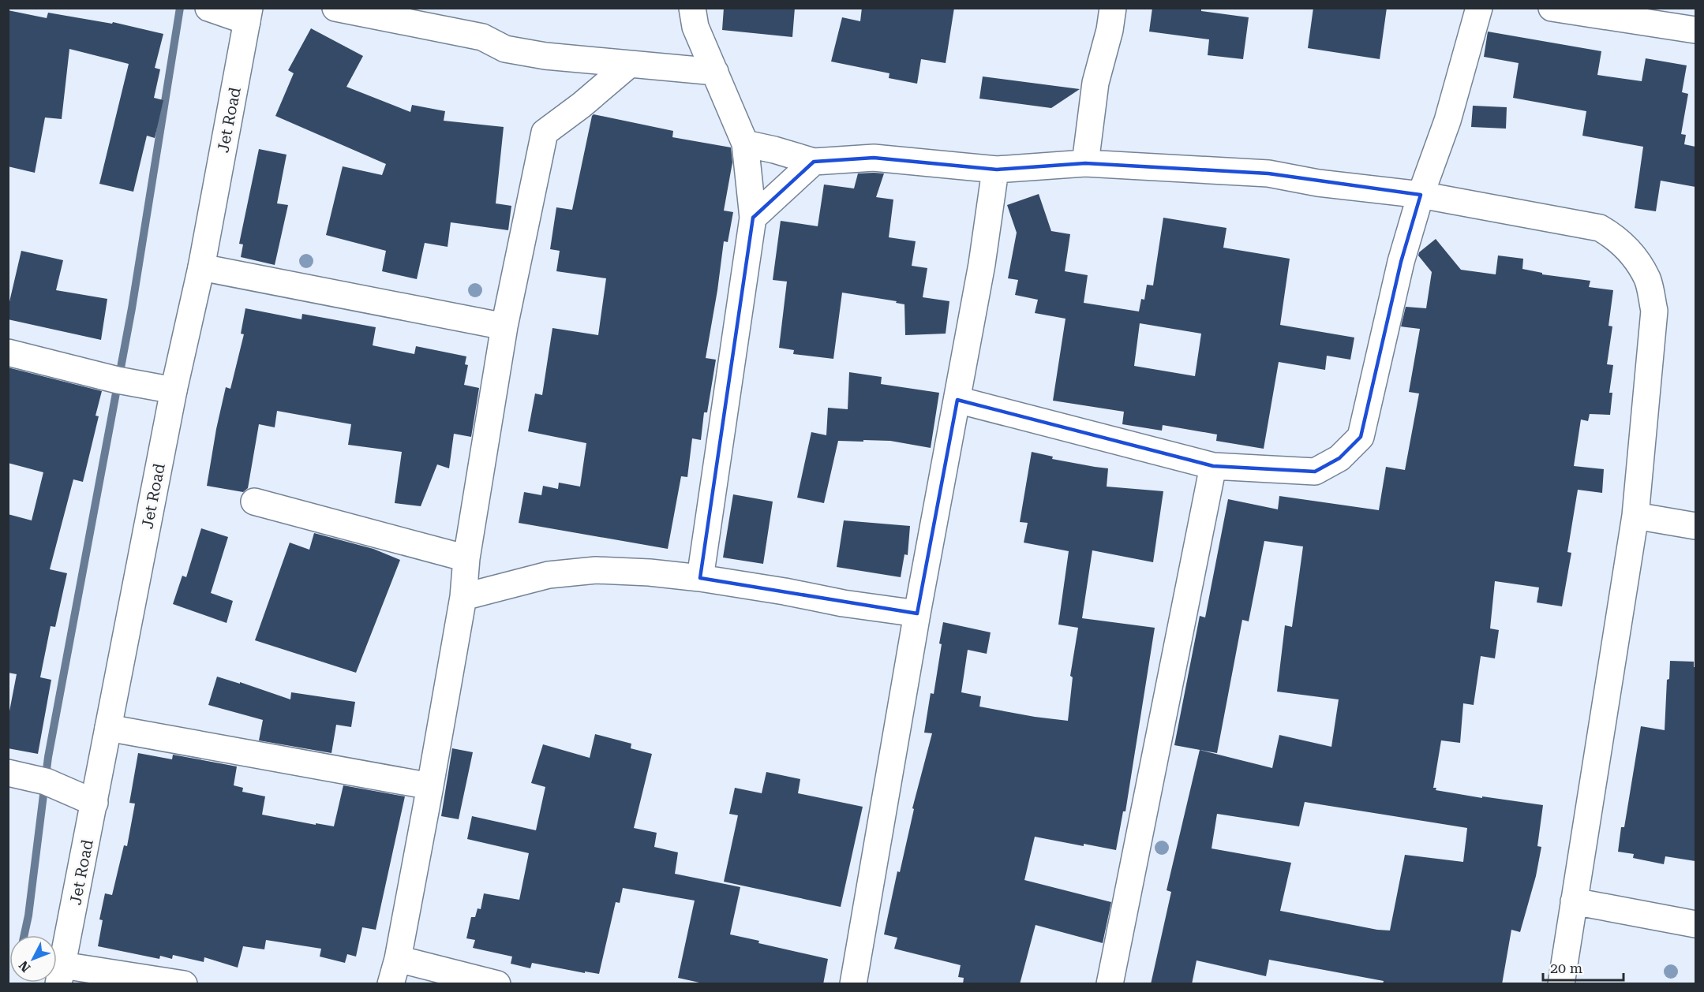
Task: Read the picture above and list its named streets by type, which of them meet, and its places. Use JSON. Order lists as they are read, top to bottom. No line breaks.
{"streets":{"street":["Jet Road"]},"scale_bar":"20 m","north":"bottom left"}
